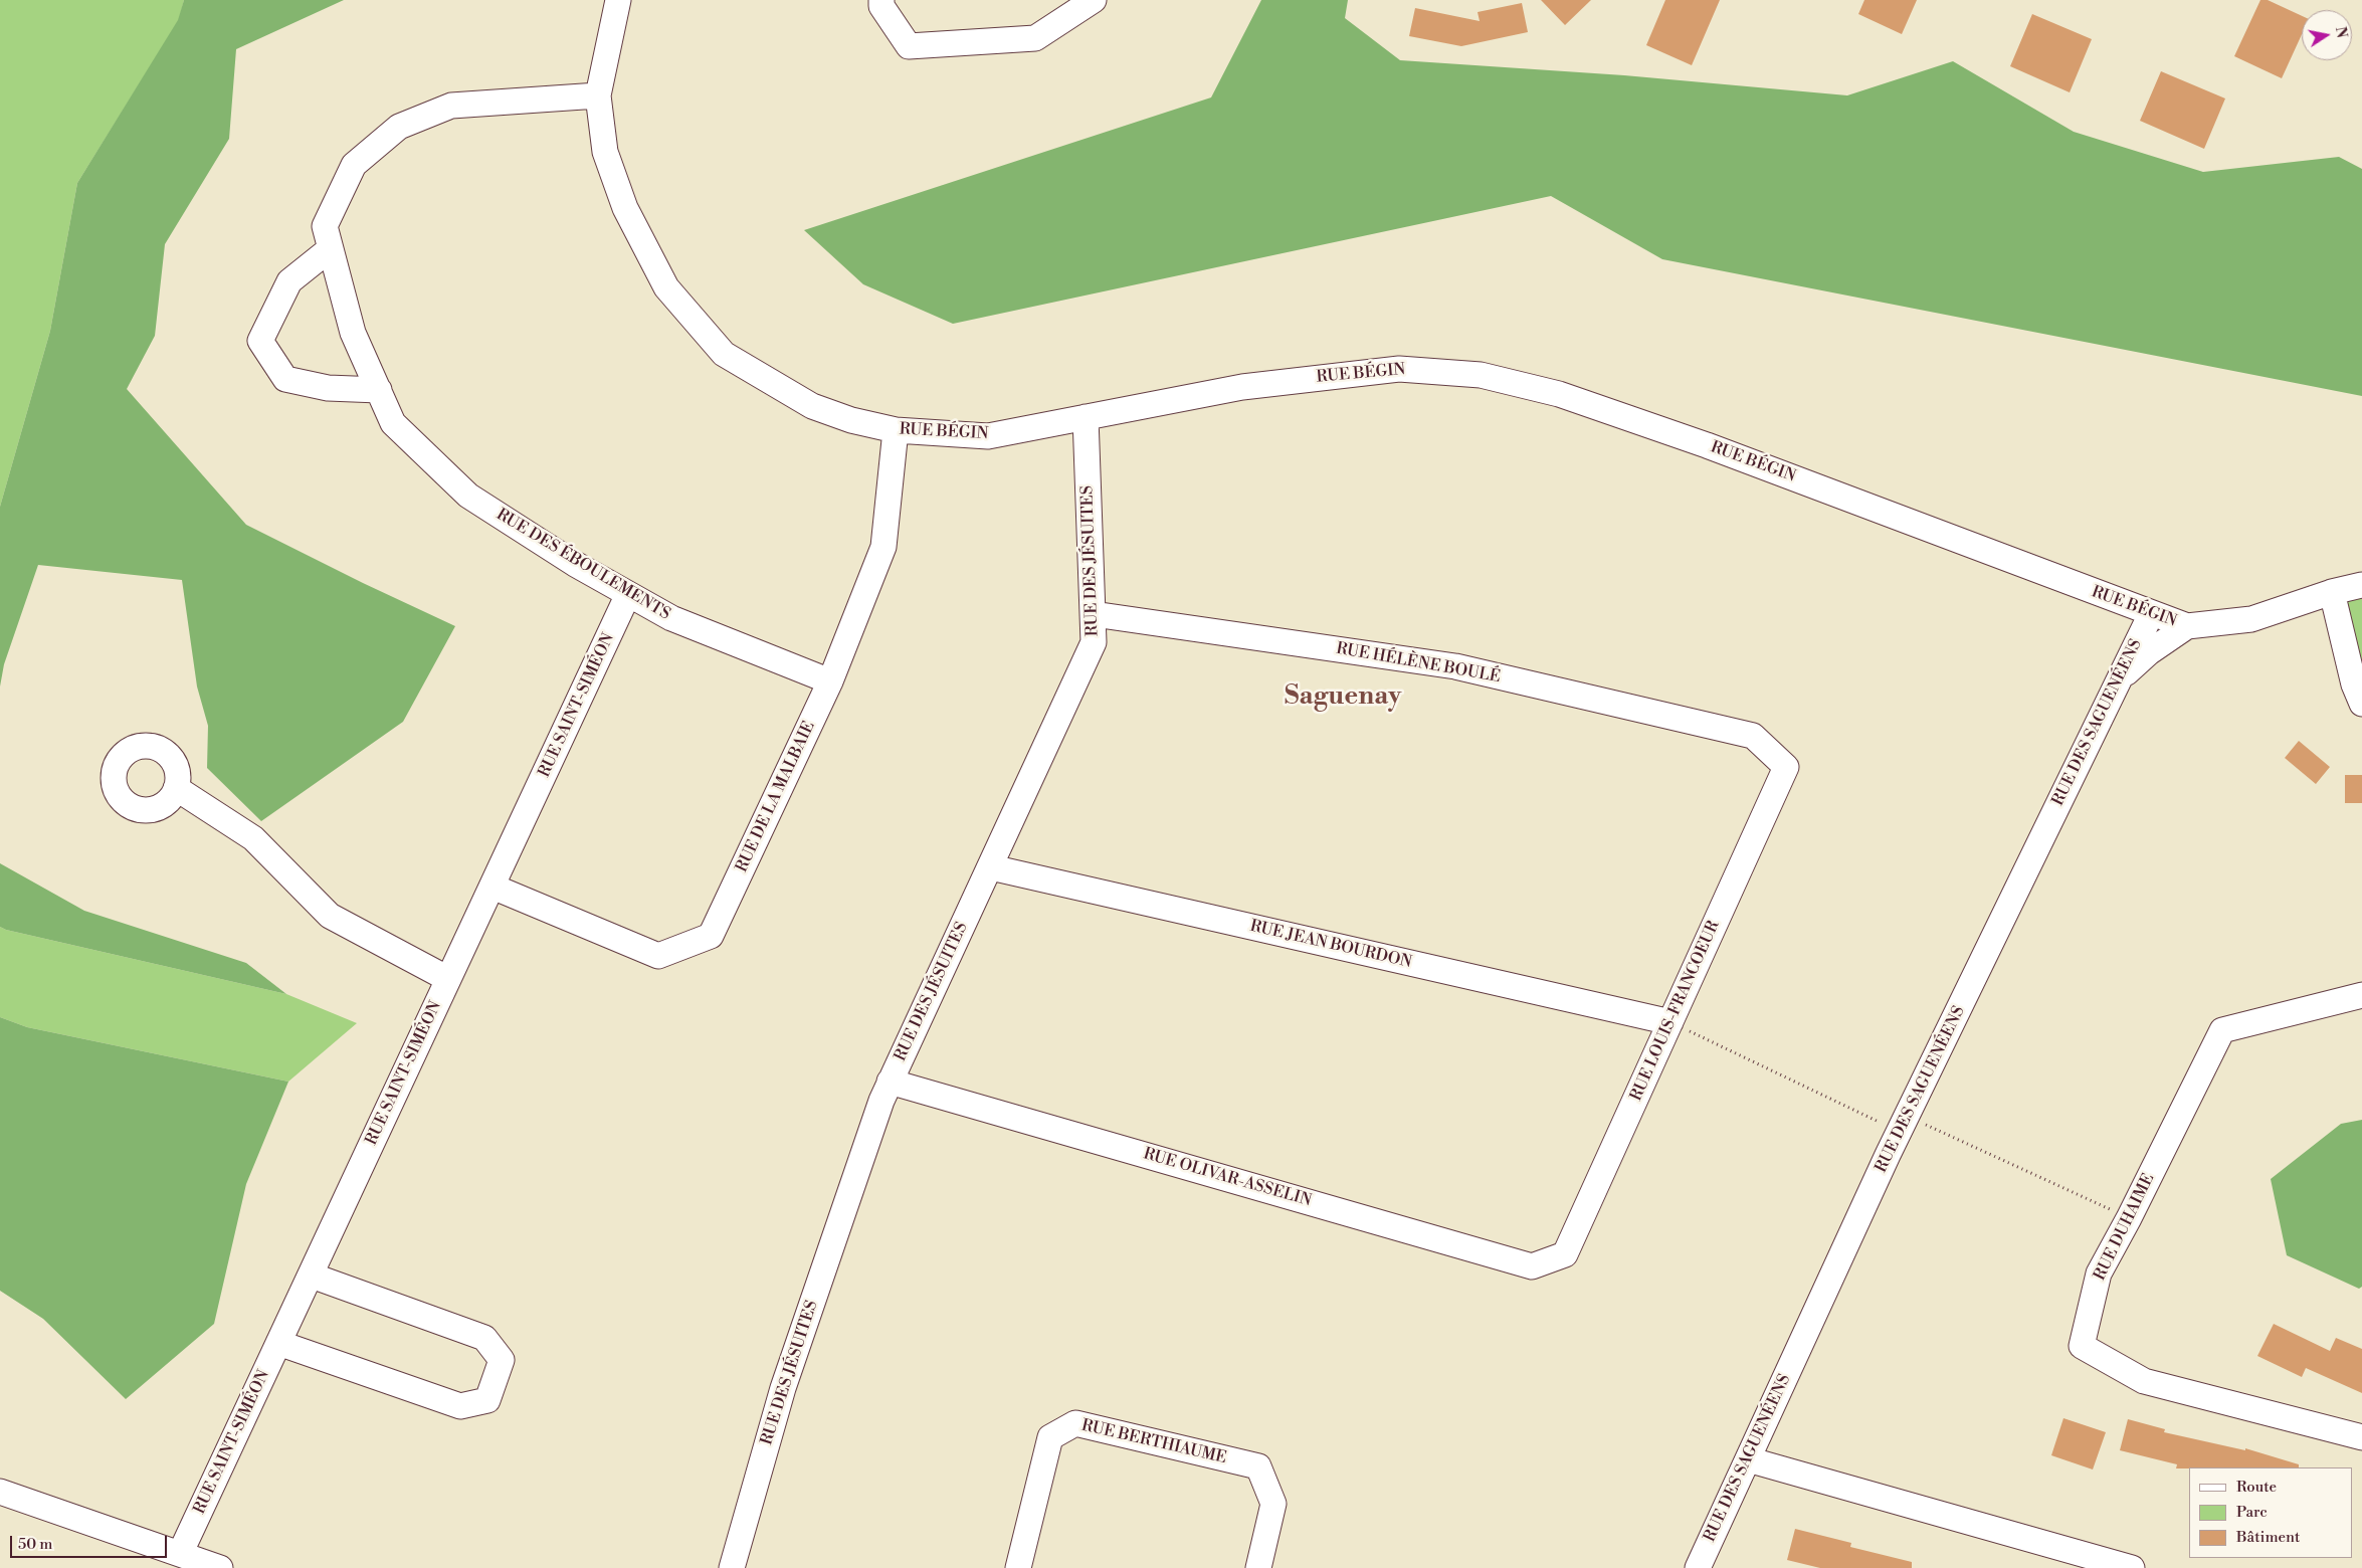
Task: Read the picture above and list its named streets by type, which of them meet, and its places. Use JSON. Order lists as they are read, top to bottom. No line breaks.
{"streets":{"street":["RUE BÉGIN","RUE DES JÉSUITES","RUE DES ÉBOULEMENTS","RUE HÉLÈNE BOULÉ","RUE SAINT-SIMÉON","RUE DES SAGUENÉENS","RUE DE LA MALBAIE","RUE JEAN BOURDON","RUE LOUIS-FRANCOEUR","RUE OLIVAR-ASSELIN","RUE DUHAIME","RUE BERTHIAUME"]},"crossings":[["RUE BÉGIN","RUE DES JÉSUITES"],["RUE BÉGIN","RUE DES ÉBOULEMENTS"],["RUE BÉGIN","RUE DES SAGUENÉENS"],["RUE BÉGIN","RUE DE LA MALBAIE"],["RUE DES JÉSUITES","RUE HÉLÈNE BOULÉ"],["RUE DES JÉSUITES","RUE JEAN BOURDON"],["RUE DES JÉSUITES","RUE OLIVAR-ASSELIN"],["RUE DES ÉBOULEMENTS","RUE SAINT-SIMÉON"],["RUE DES ÉBOULEMENTS","RUE DE LA MALBAIE"],["RUE HÉLÈNE BOULÉ","RUE LOUIS-FRANCOEUR"],["RUE SAINT-SIMÉON","RUE DE LA MALBAIE"],["RUE JEAN BOURDON","RUE LOUIS-FRANCOEUR"],["RUE LOUIS-FRANCOEUR","RUE OLIVAR-ASSELIN"]],"districts":["Saguenay"],"legend":["Route","Parc","Bâtiment"],"scale_bar":"50 m","north":"right"}
